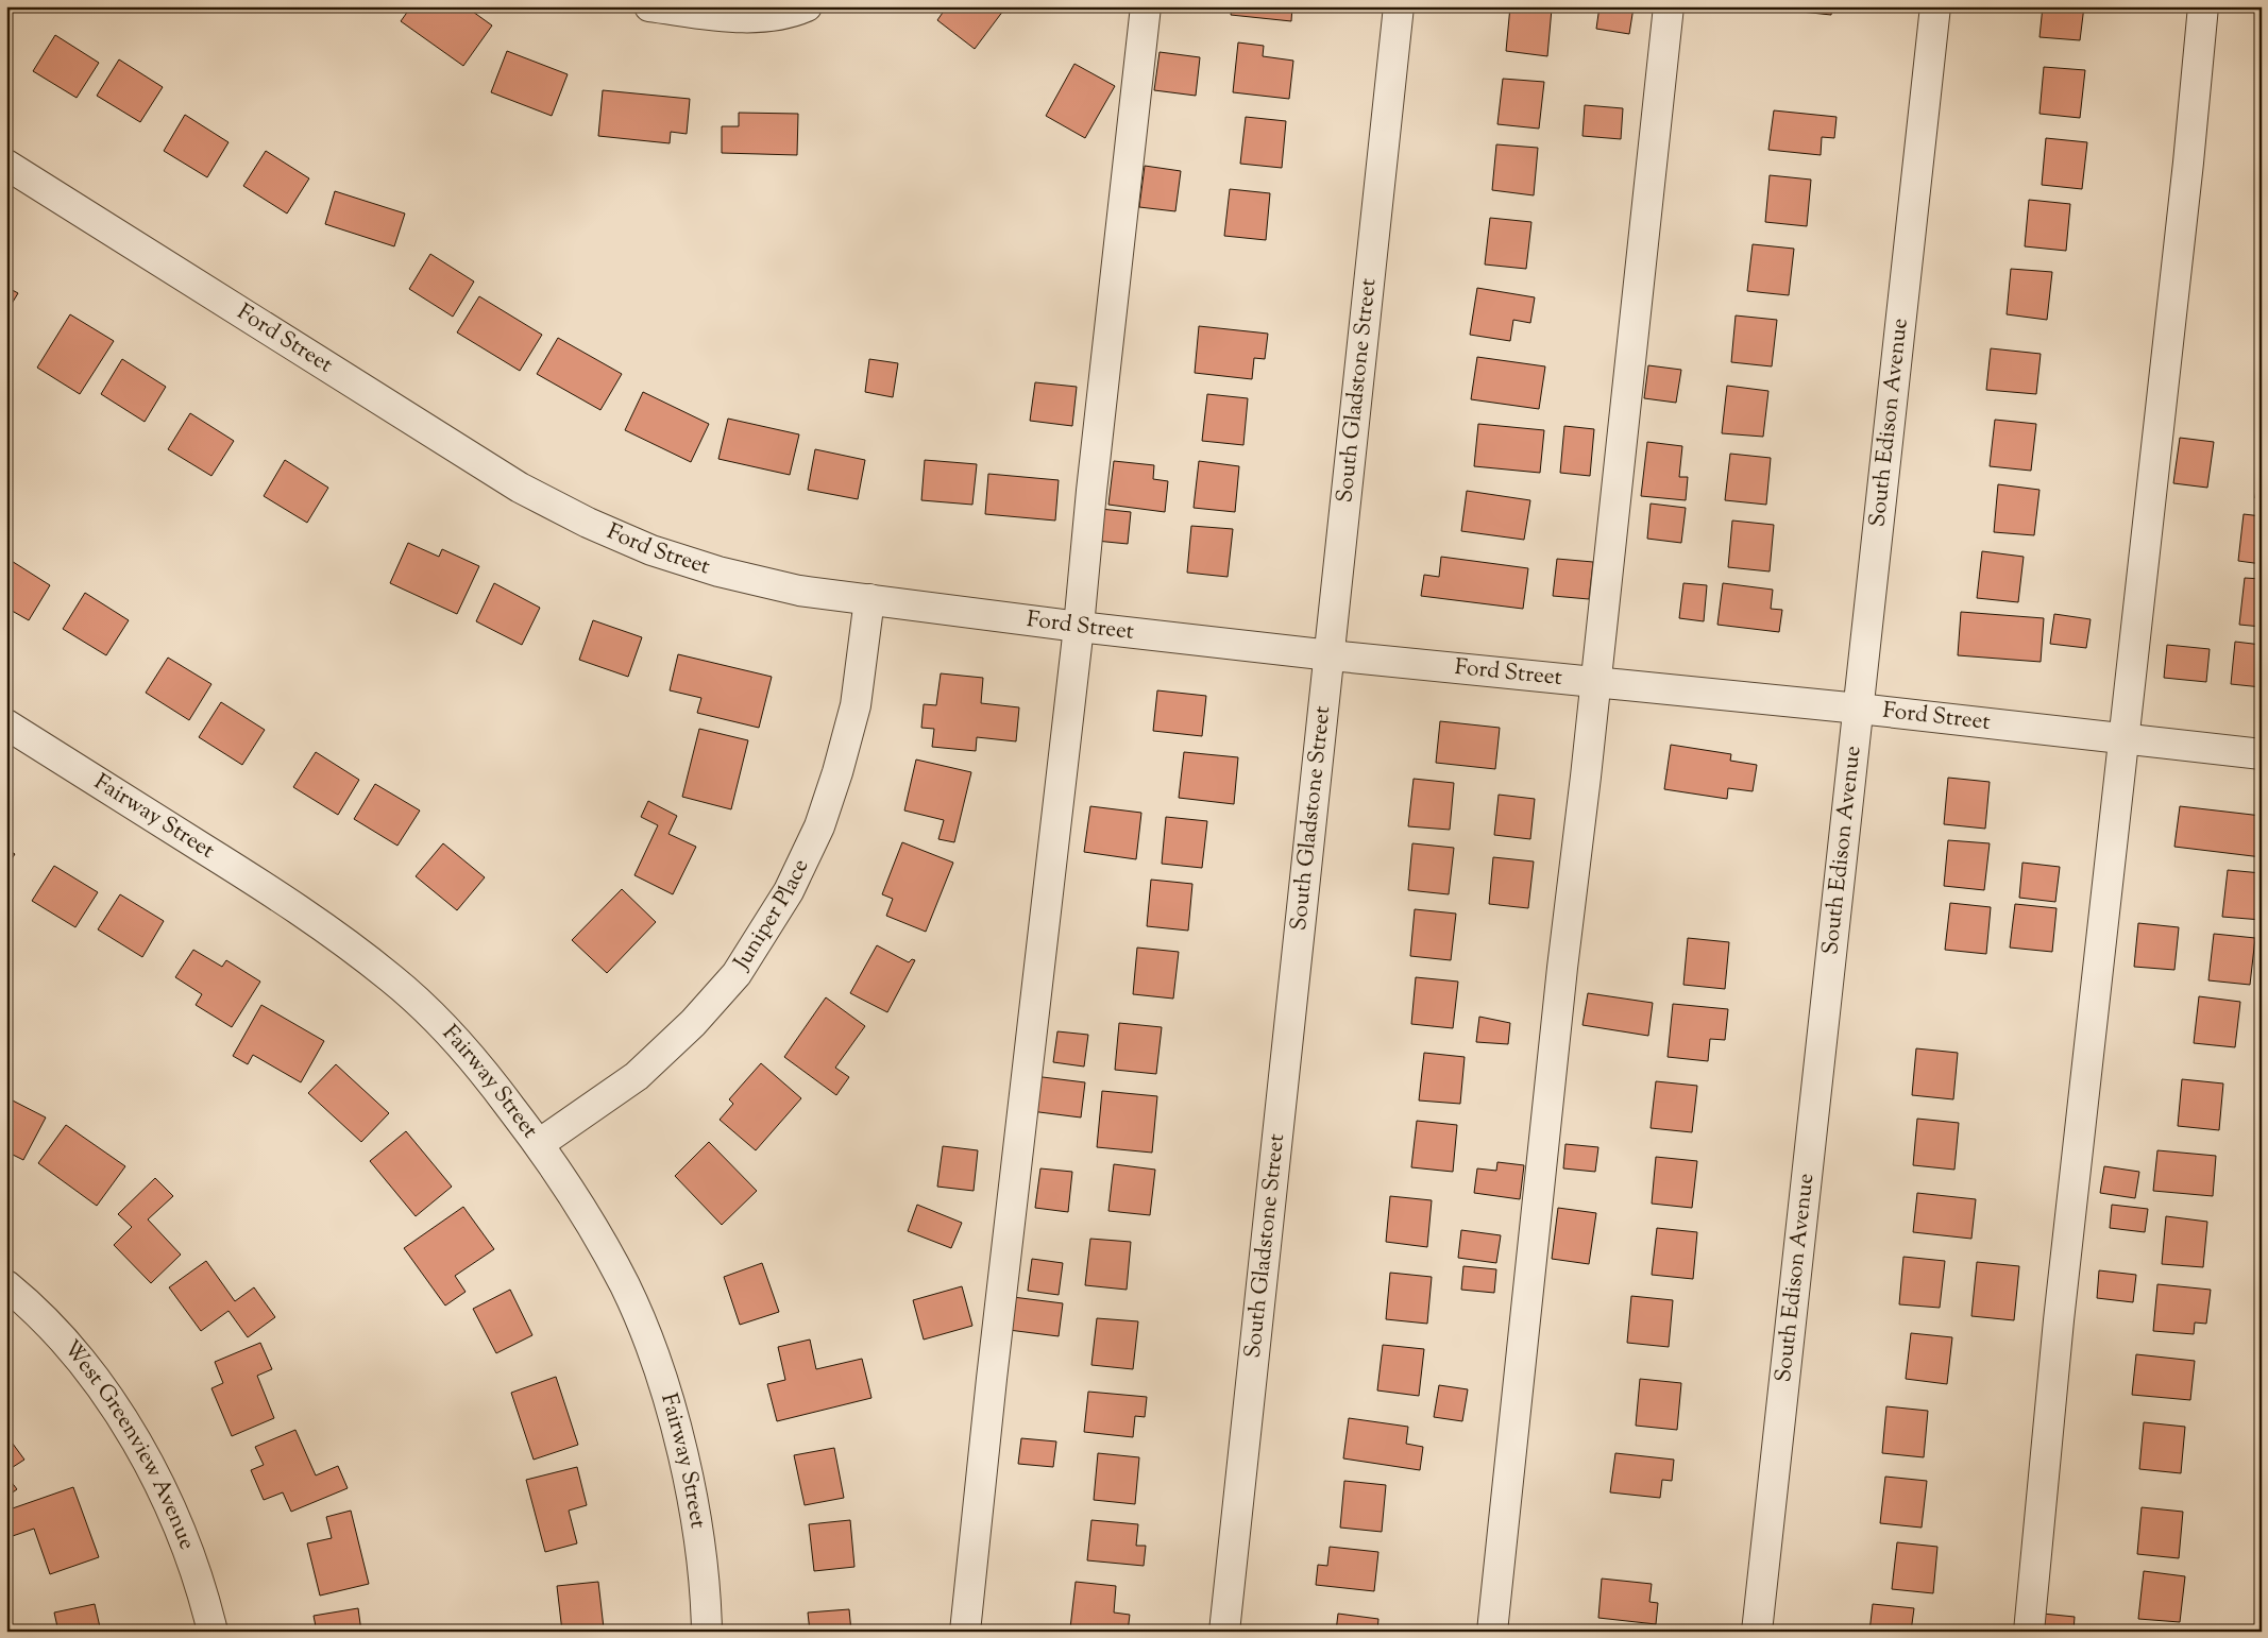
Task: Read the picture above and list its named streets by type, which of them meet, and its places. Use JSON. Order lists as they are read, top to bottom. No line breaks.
{"streets":{"street":["Ford Street","South Gladstone Street","South Edison Avenue","Fairway Street","Juniper Place","West Greenview Avenue"]},"crossings":[["Ford Street","South Gladstone Street"],["Ford Street","South Edison Avenue"],["Ford Street","Juniper Place"],["Fairway Street","Juniper Place"]]}
